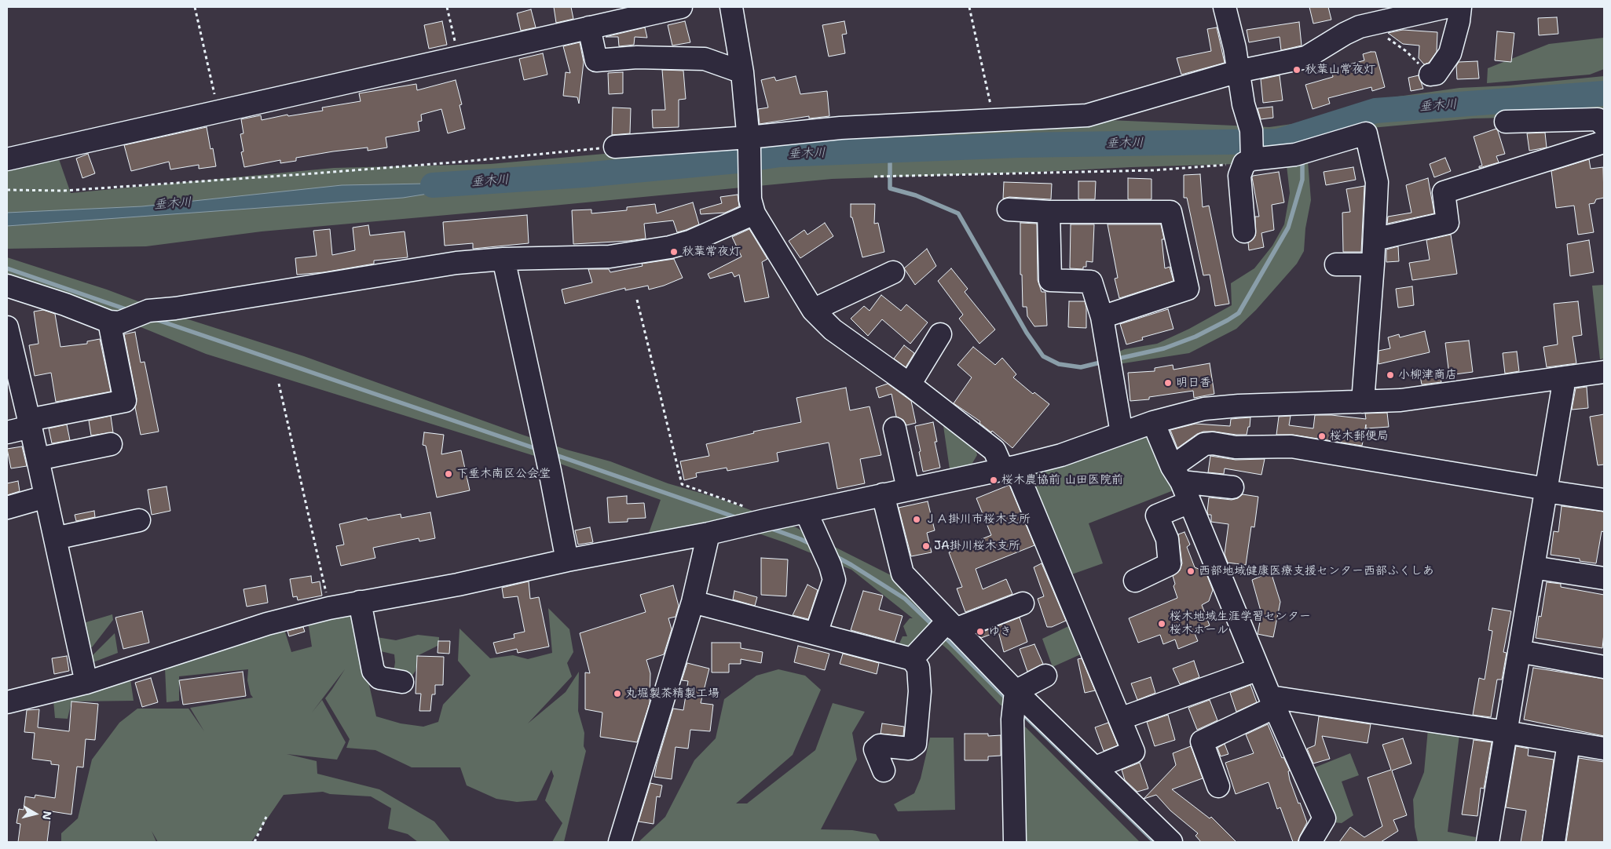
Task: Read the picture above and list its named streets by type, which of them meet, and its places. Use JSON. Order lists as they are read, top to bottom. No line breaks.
{"water":["垂木川"],"places":["秋葉山常夜灯","秋葉常夜灯","小柳津商店","明日香","桜木郵便局","下垂木南区公会堂","桜木農協前 山田医院前","ＪＡ掛川市桜木支所","JA掛川桜木支所","西部地域健康医療支援センター西部ふくしあ","桜木地域生涯学習センター 桜木ホール","ゆき","丸堀製茶精製工場"],"north":"right"}
